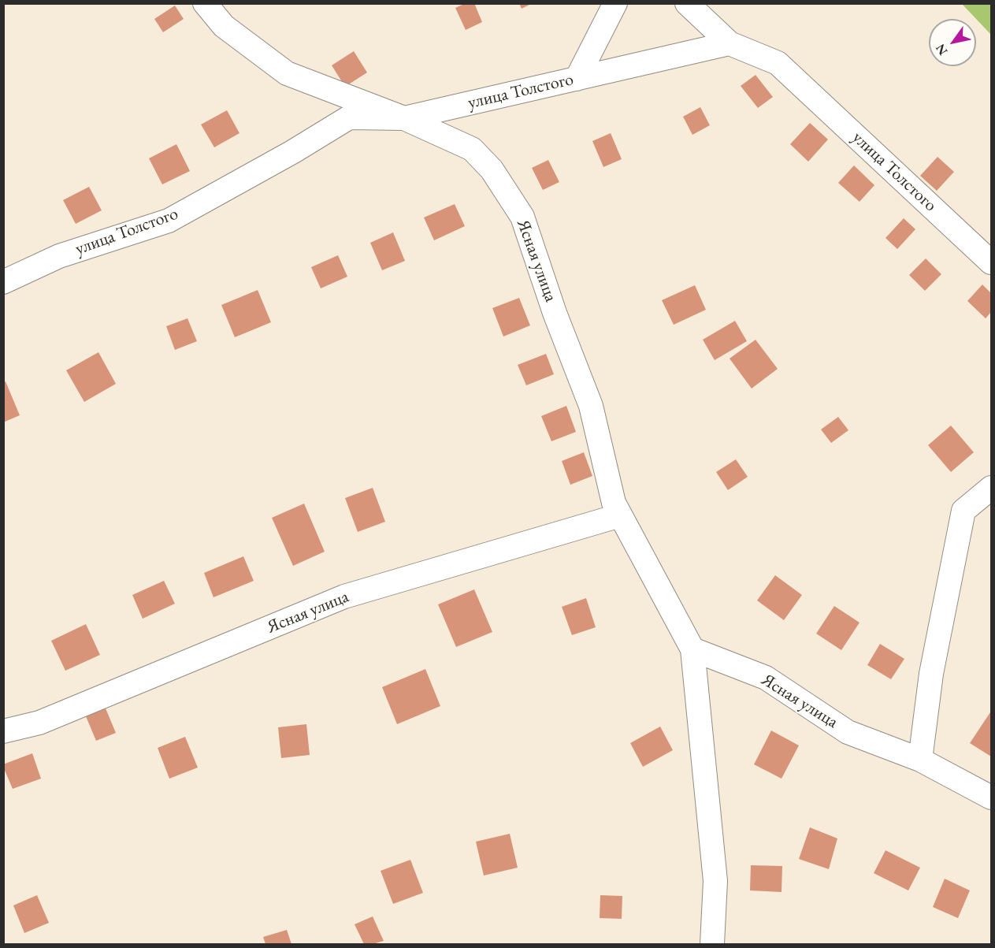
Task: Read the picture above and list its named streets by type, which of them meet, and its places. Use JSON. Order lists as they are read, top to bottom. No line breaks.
{"streets":{"street":["улица Толстого","Ясная улица"]},"crossings":[["улица Толстого","Ясная улица"]],"north":"bottom left"}
